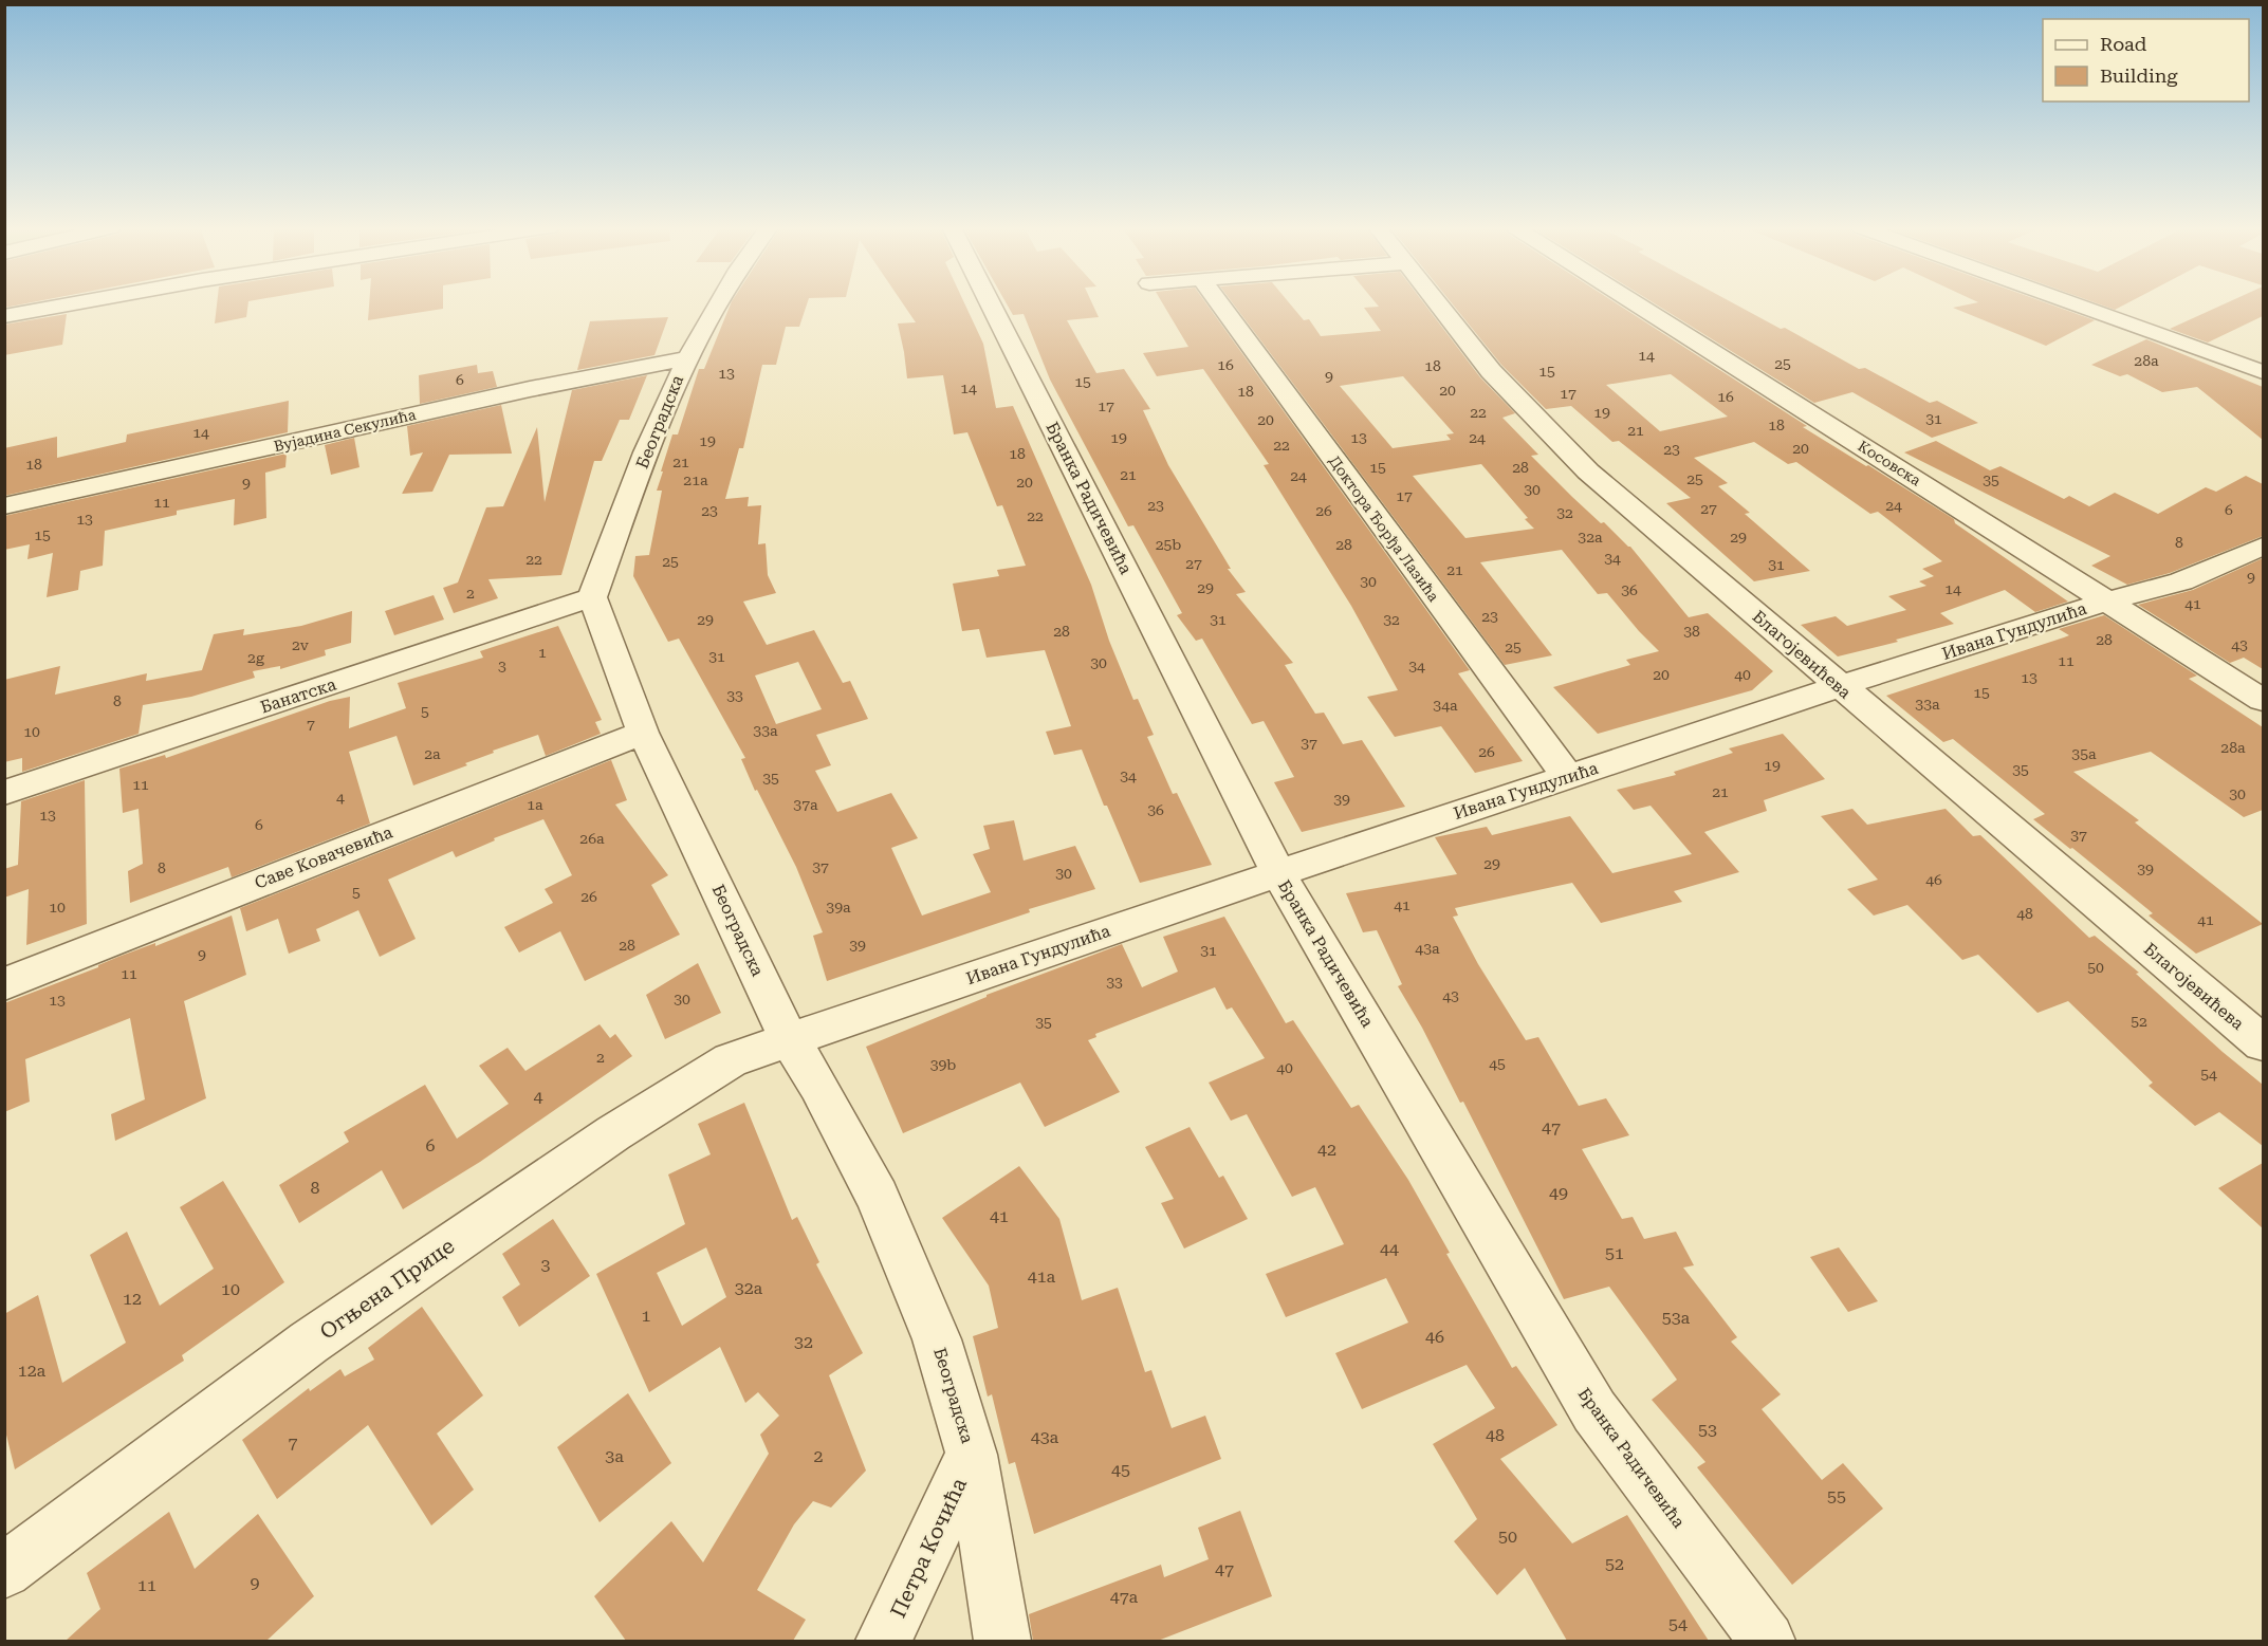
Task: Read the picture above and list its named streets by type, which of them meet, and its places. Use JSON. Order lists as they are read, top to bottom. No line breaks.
{"streets":{"street":["Београдска","Вујадина Секулића","Косовска","Бранка Радичевића","Доктора Ђорђа Лазића","Ивана Гундулића","Благојевићева","Банатска","Саве Ковачевића","Огњена Прице","Петра Кочића"]},"crossings":[["Београдска","Вујадина Секулића"],["Београдска","Ивана Гундулића"],["Београдска","Банатска"],["Београдска","Саве Ковачевића"],["Београдска","Огњена Прице"],["Београдска","Петра Кочића"],["Косовска","Ивана Гундулића"],["Бранка Радичевића","Ивана Гундулића"],["Доктора Ђорђа Лазића","Ивана Гундулића"],["Ивана Гундулића","Благојевићева"],["Ивана Гундулића","Огњена Прице"]],"house_numbers":["14","28a","25","16","18","15","13","9","6","15","14","20","18","17","16","17","22","19","31","20","18","21","14","19","13","24","19","22","20","23","18","21","18","15","28","21","24","25","21a","35","20","9","30","17","11","23","24","27","6","23","26","32","22","13","15","32a","29","8","25b","28","34","22","25","27","31","21","9","30","29","14","36","2","41","23","29","31","32","28","38","28","2v","43","25","1","31","2g","11","30","3","34","20","40","13","15","33","8","33a","34a","5","7","33a","10","37","28a","26","2a","35a","19","35","34","35","11","21","30","4","39","1a","37a","36","13","6","37","26a","29","37","8","39","30","46","5","26","41","10","39a","48","41","28","39","43a","31","9","50","11","33","43","30","13","52","35","2","45","39b","40","54","4","47","6","42","8","49","41","44","51","3","41a","32a","10","12","1","53a","46","32","12a","53","48","43a","7","3a","2","45","55","50","52","47","9","11","47a","54"],"legend":["Road","Building"]}
